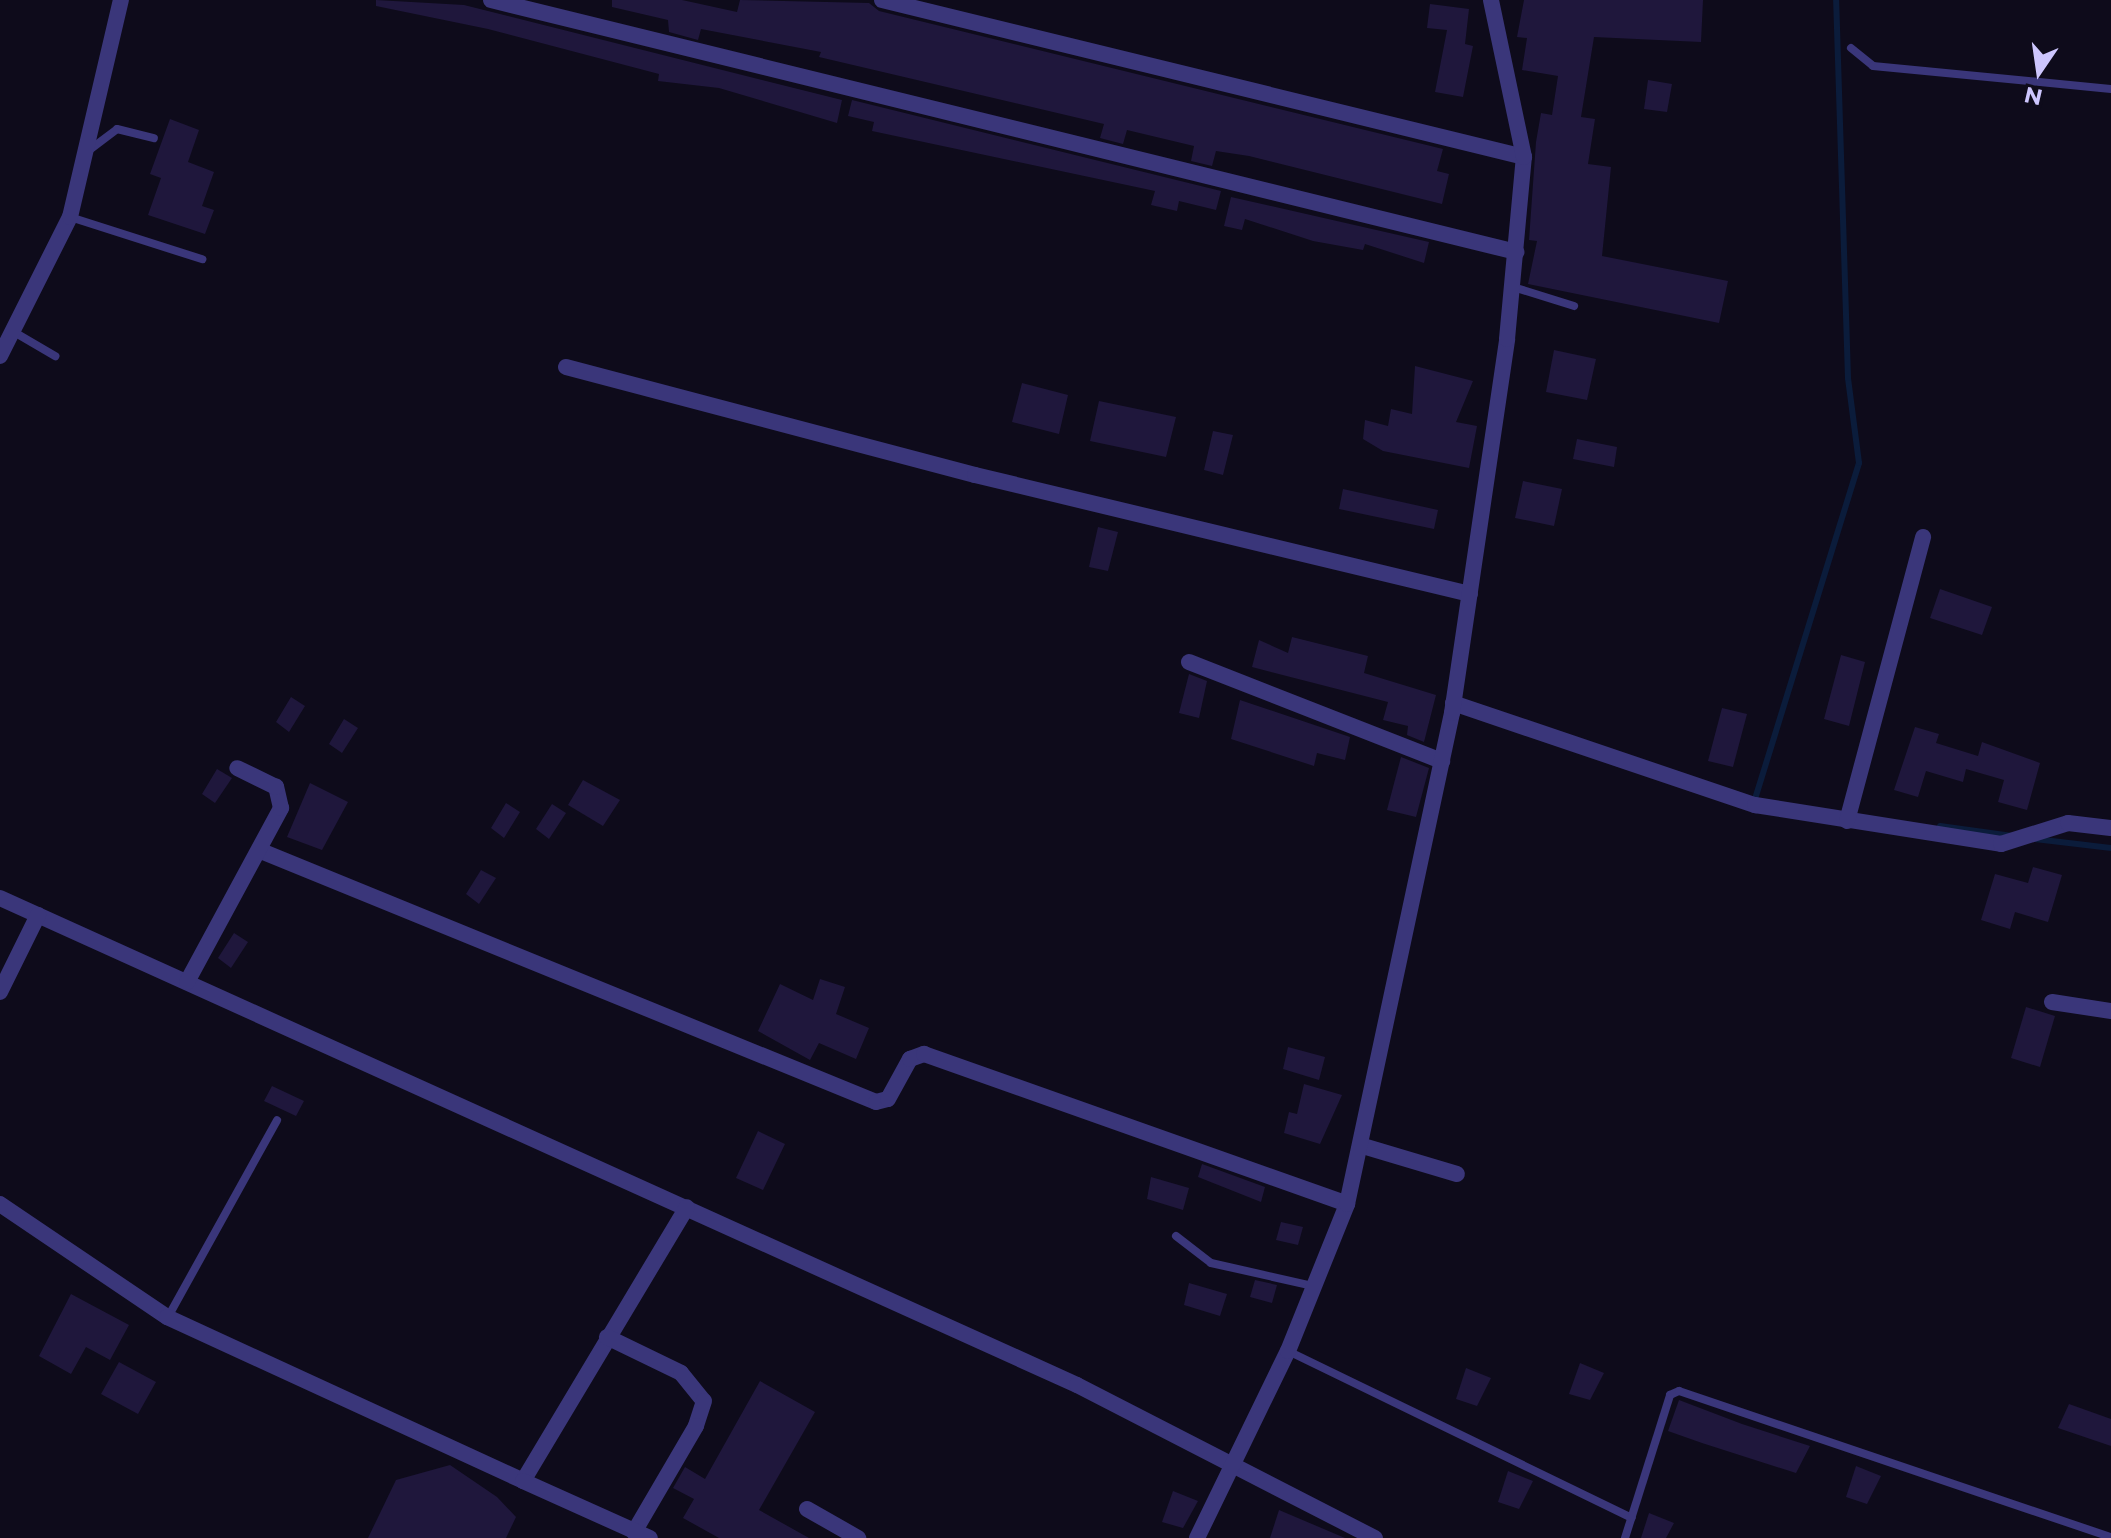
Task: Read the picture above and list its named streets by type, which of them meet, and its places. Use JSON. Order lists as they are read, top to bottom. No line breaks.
{"north":"bottom"}
